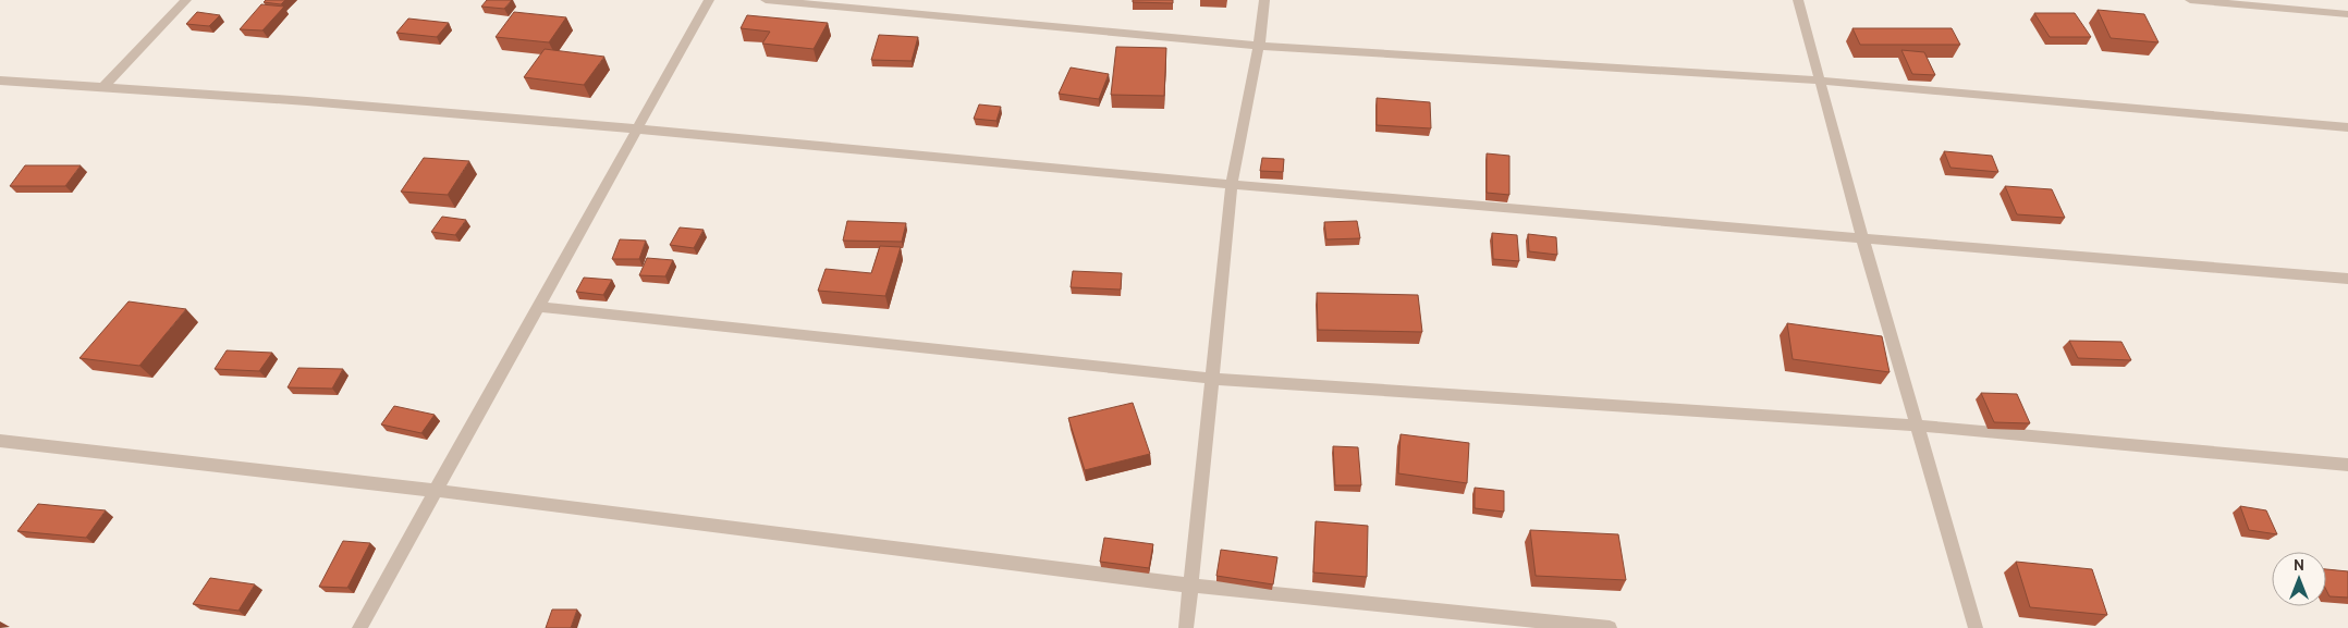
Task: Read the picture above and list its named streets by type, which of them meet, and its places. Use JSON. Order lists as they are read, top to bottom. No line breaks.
{"north":"top"}
